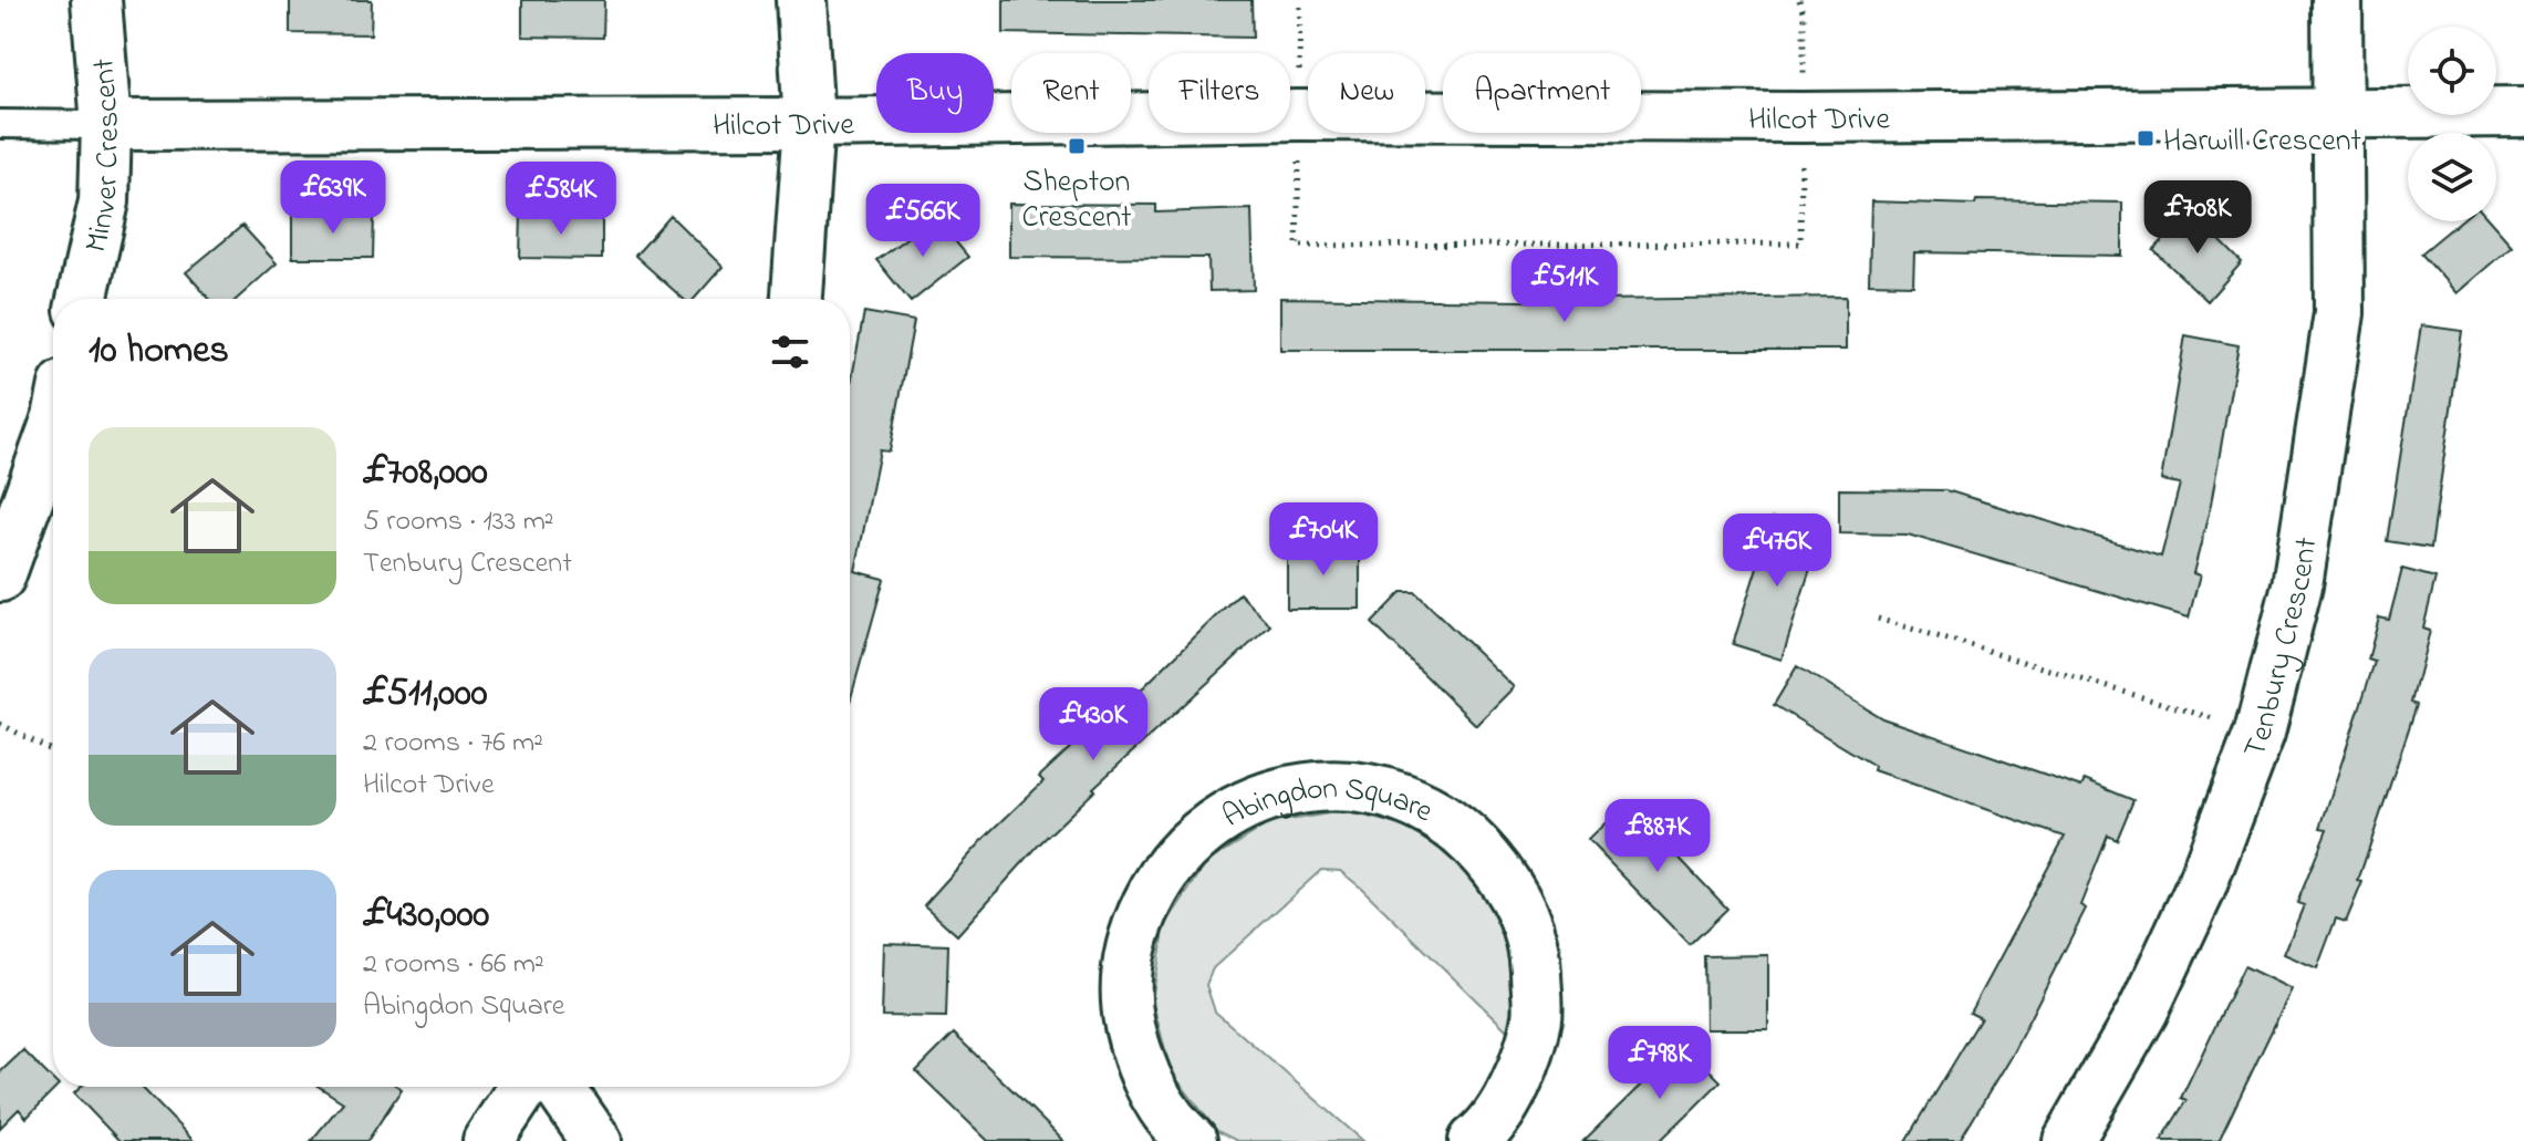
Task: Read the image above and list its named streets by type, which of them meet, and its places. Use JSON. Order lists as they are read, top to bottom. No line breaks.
{"streets":{"street":["Hilcot Drive","Minver Crescent","Tenbury Crescent","Abingdon Square"]},"crossings":[["Hilcot Drive","Minver Crescent"],["Hilcot Drive","Tenbury Crescent"]],"places":{"transit":["Harwill Crescent","Shepton Crescent"]},"page":{"chip":["Buy","Rent","Filters","New","Apartment"],"price":["£639K","£584K","£708K","£566K","£511K","£704K","£476K","£430K","£887K","£798K"],"heading":"10 homes","list":[{"name":"£708,000","note":"5 rooms · 133 m² · Tenbury Crescent"},{"name":"£511,000","note":"2 rooms · 76 m² · Hilcot Drive"},{"name":"£430,000","note":"2 rooms · 66 m² · Abingdon Square"}]}}
